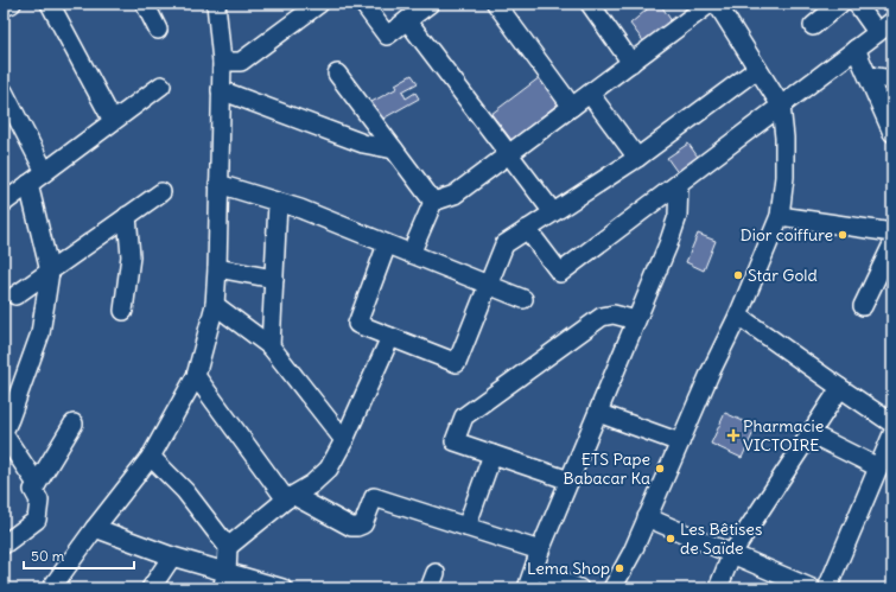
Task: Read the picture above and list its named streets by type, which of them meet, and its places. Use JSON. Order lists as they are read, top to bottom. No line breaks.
{"places":{"other":["Dior coiffure","Star Gold","ETS Pape Babacar Ka","Les Bêtises de Saïde","Lema Shop"],"health":["Pharmacie VICTOIRE"]},"scale_bar":"50 m"}
